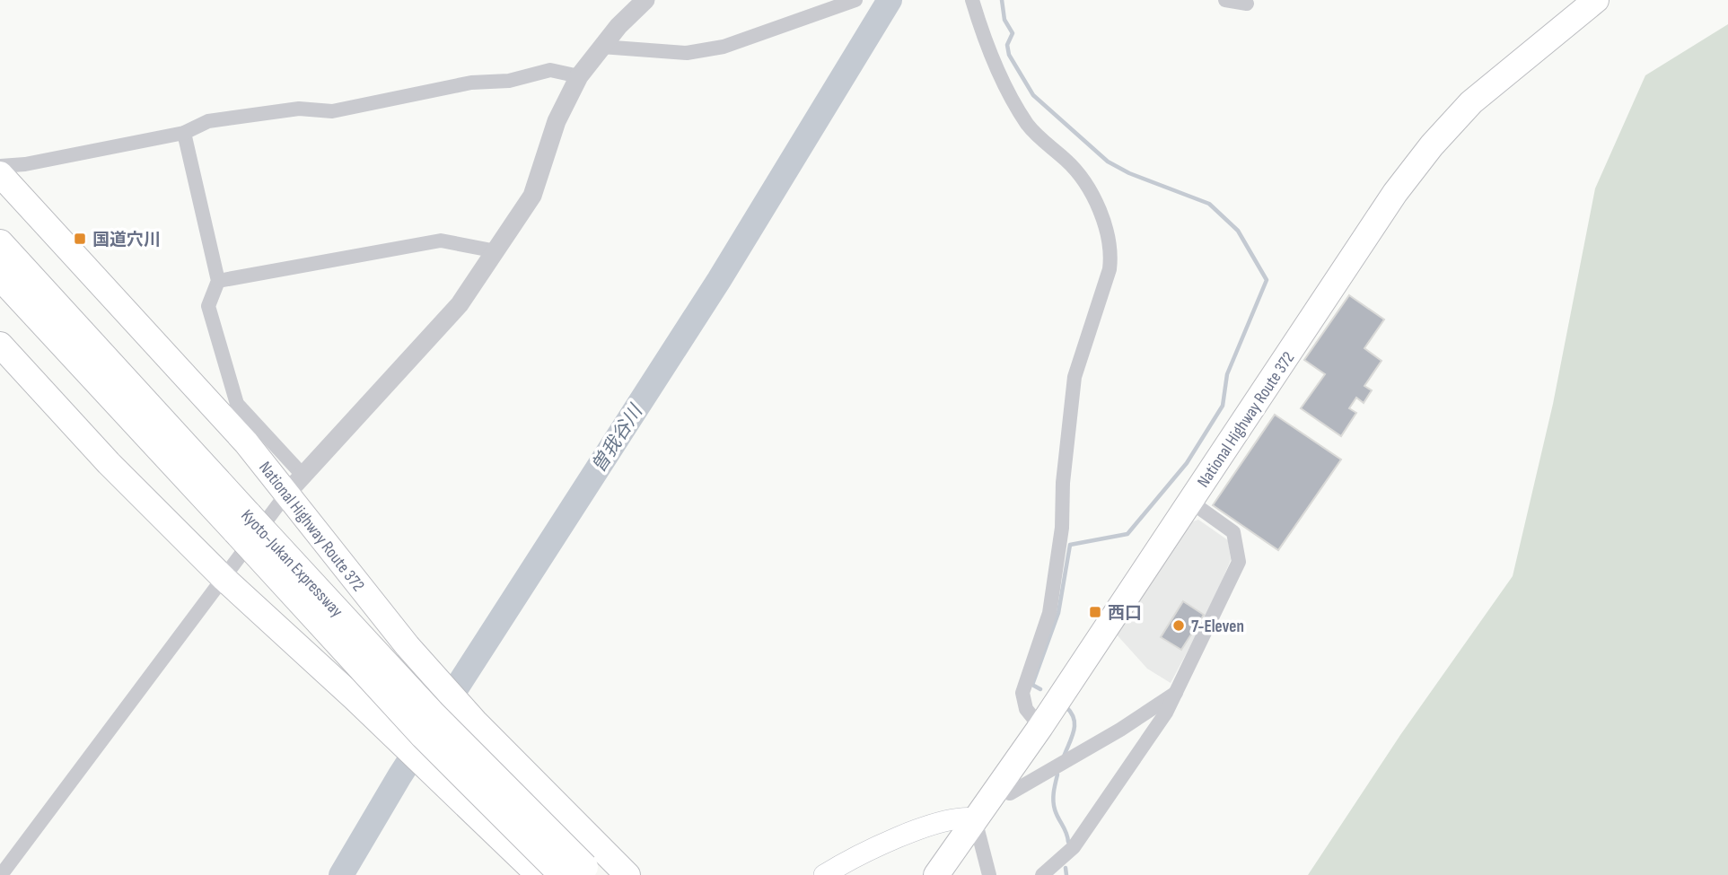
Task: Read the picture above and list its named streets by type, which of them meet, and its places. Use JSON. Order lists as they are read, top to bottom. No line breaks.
{"streets":{"highway":["National Highway Route 372","Kyoto-Jukan Expressway"]},"water":["曽我谷川"],"places":{"transit":["国道穴川","西口"],"other":["7-Eleven"]}}
